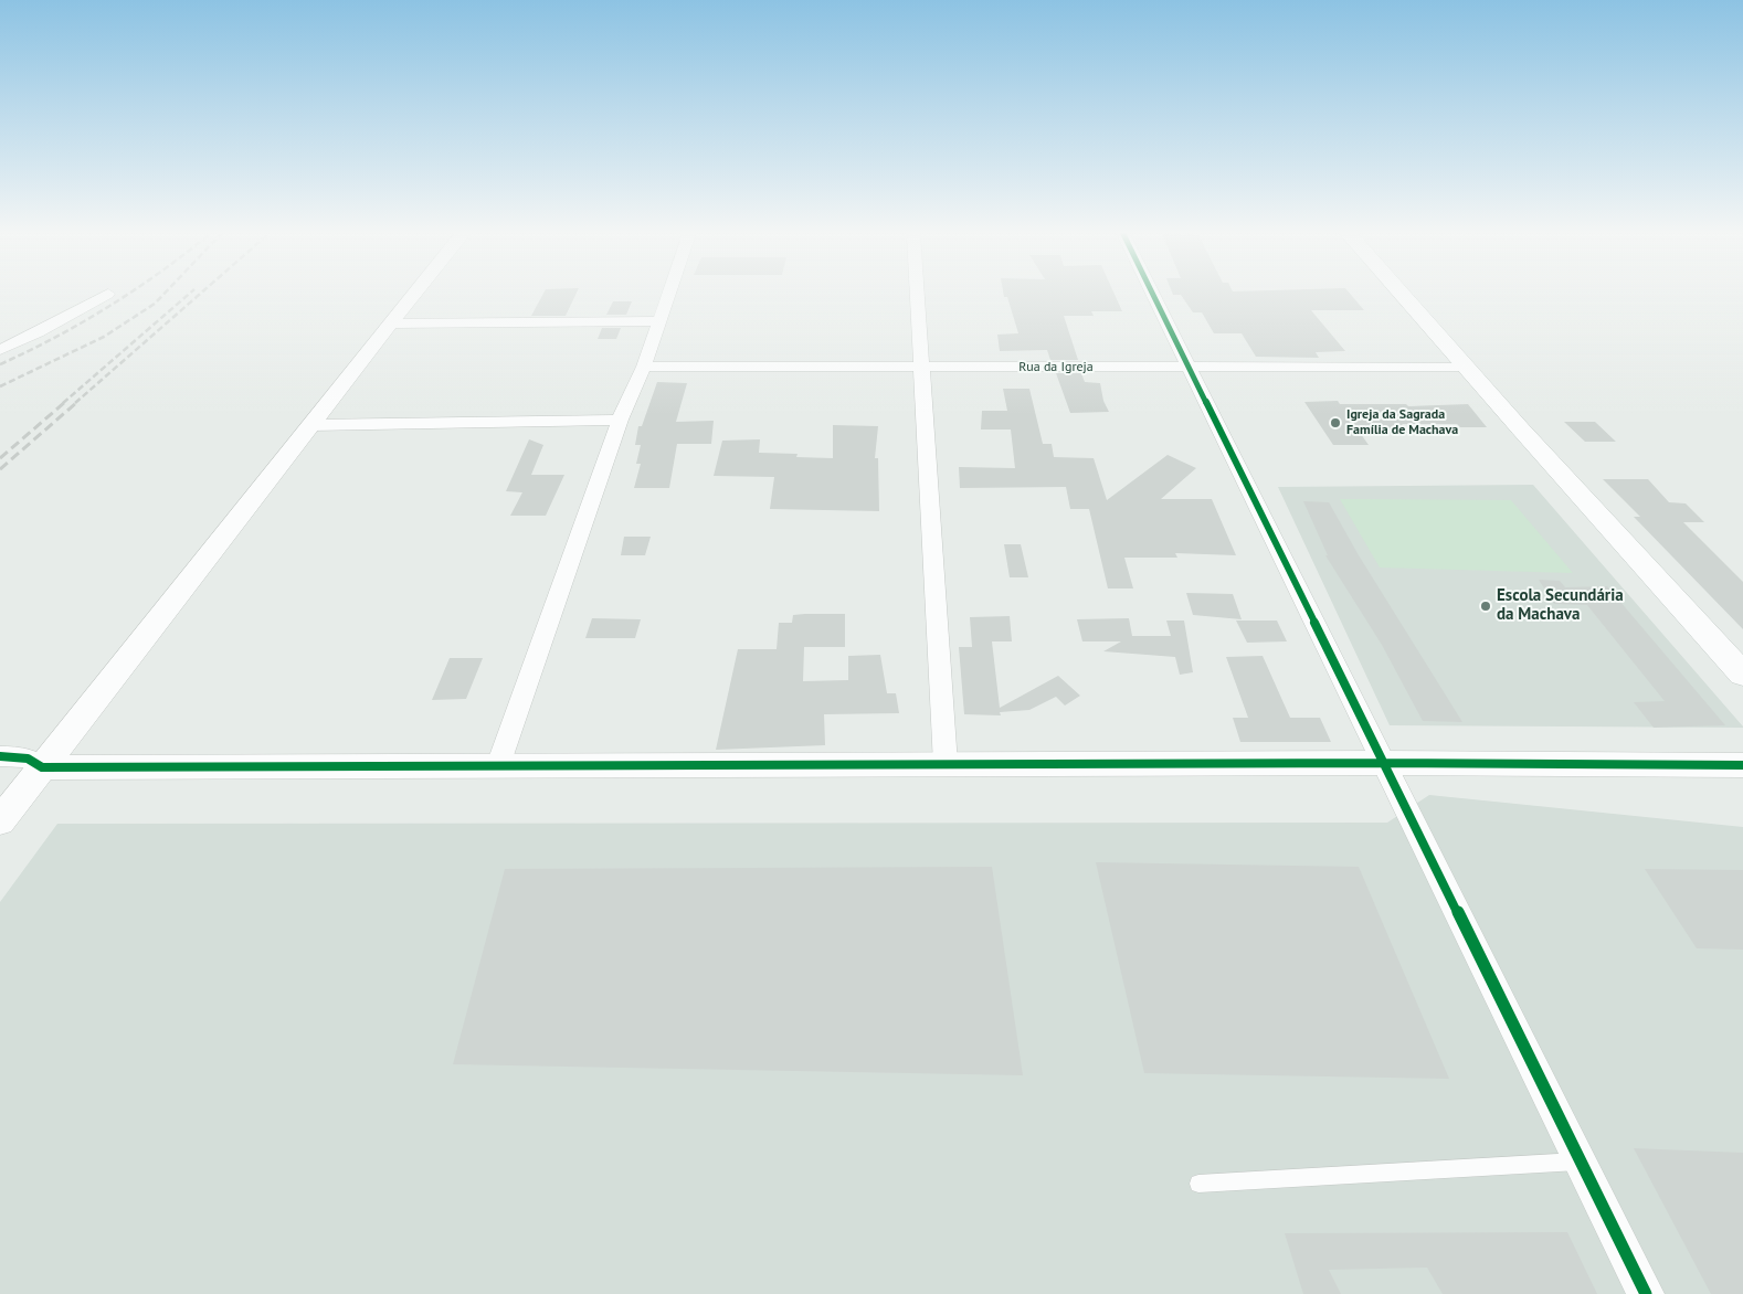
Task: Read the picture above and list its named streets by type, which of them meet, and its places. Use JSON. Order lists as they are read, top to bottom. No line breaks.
{"streets":{"street":["Rua da Igreja"]},"places":["Igreja da Sagrada Família de Machava","Escola Secundária da Machava"]}
